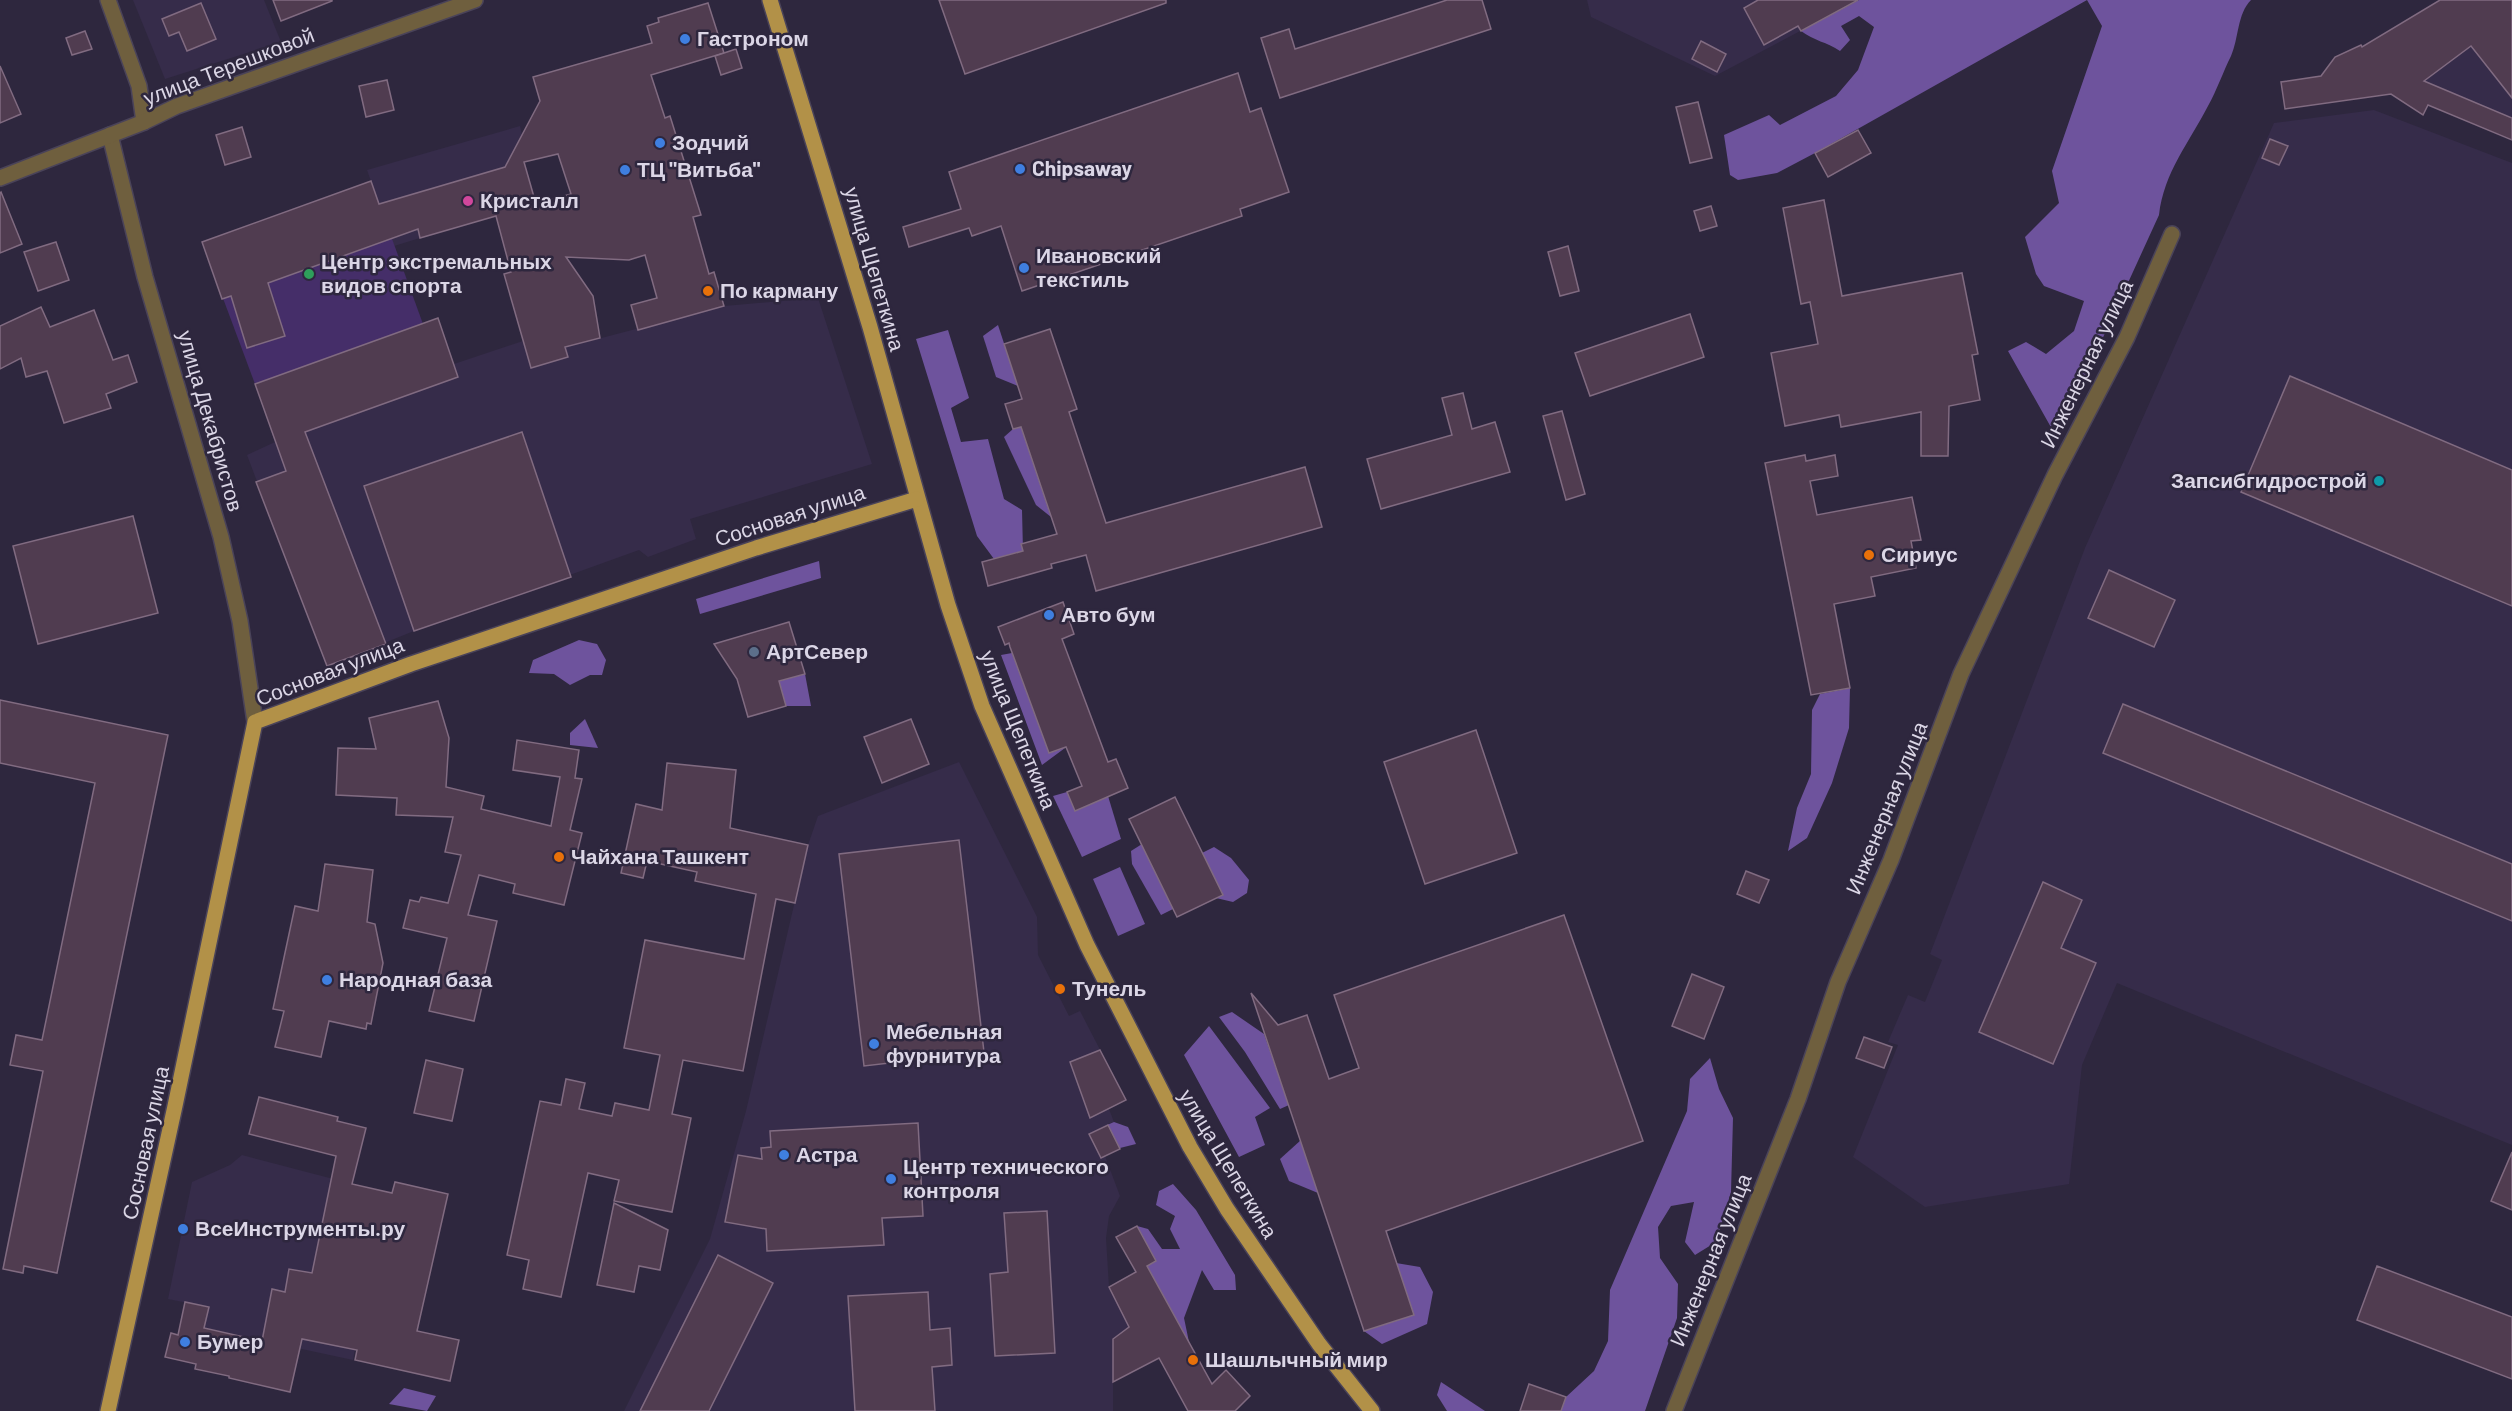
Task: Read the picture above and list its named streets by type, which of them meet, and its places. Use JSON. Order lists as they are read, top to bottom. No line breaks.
{"streets":{"main road":["улица Щепеткина","Сосновая улица"],"street":["улица Терешковой","Инженерная улица","улица Декабристов"]},"crossings":[["улица Терешковой","улица Декабристов"],["улица Щепеткина","Сосновая улица"],["улица Декабристов","Сосновая улица"]],"places":["Гастроном","Зодчий","Chipsaway","ТЦ \"Витьба\"","Кристалл","Ивановский текстиль","Центр экстремальных видов спорта","По карману","Запсибгидрострой","Сириус","Авто бум","АртСевер","Чайхана Ташкент","Народная база","Тунель","Мебельная фурнитура","Астра","Центр технического контроля","ВсеИнструменты.ру","Бумер","Шашлычный мир"]}
